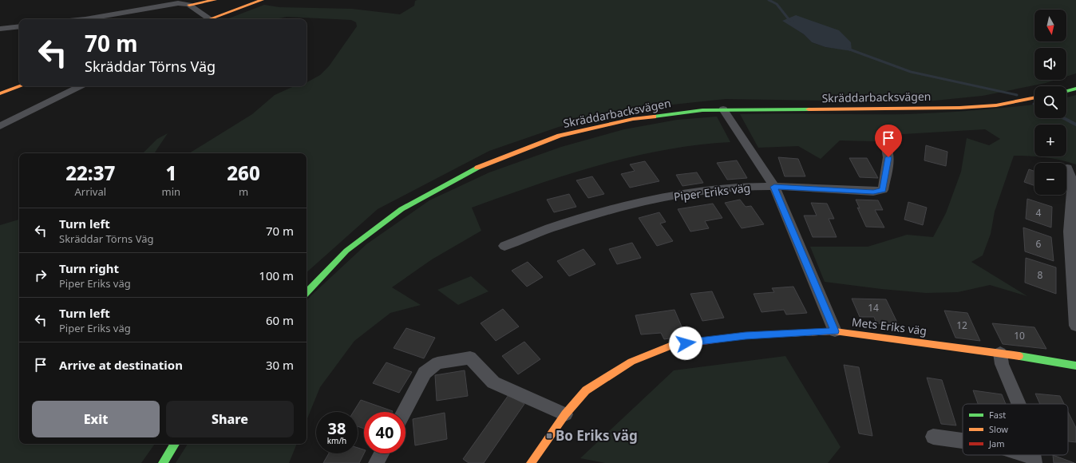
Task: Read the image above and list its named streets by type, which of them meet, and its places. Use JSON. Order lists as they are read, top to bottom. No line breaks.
{"streets":{"main road":["Skräddarbacksvägen","Mets Eriks väg"],"street":["Piper Eriks väg"]},"places":{"transit":["Bo Eriks väg"]},"house_numbers":["4","6","8","14","12","10"],"legend":["Fast","Slow","Jam"],"north":"bottom","page":{"map_buttons":["+","−"],"turn":["70 m","Skräddar Törns Väg"],"eta":["22:37","Arrival","1","min","260","m"],"list":[{"name":"Turn left","note":"Skräddar Törns Väg","value":"70 m"},{"name":"Turn right","note":"Piper Eriks väg","value":"100 m"},{"name":"Turn left","note":"Piper Eriks väg","value":"60 m"},{"name":"Arrive at destination","value":"30 m"}],"buttons":["Exit","Share"],"speed":"38 km/h","limit":"40"}}
